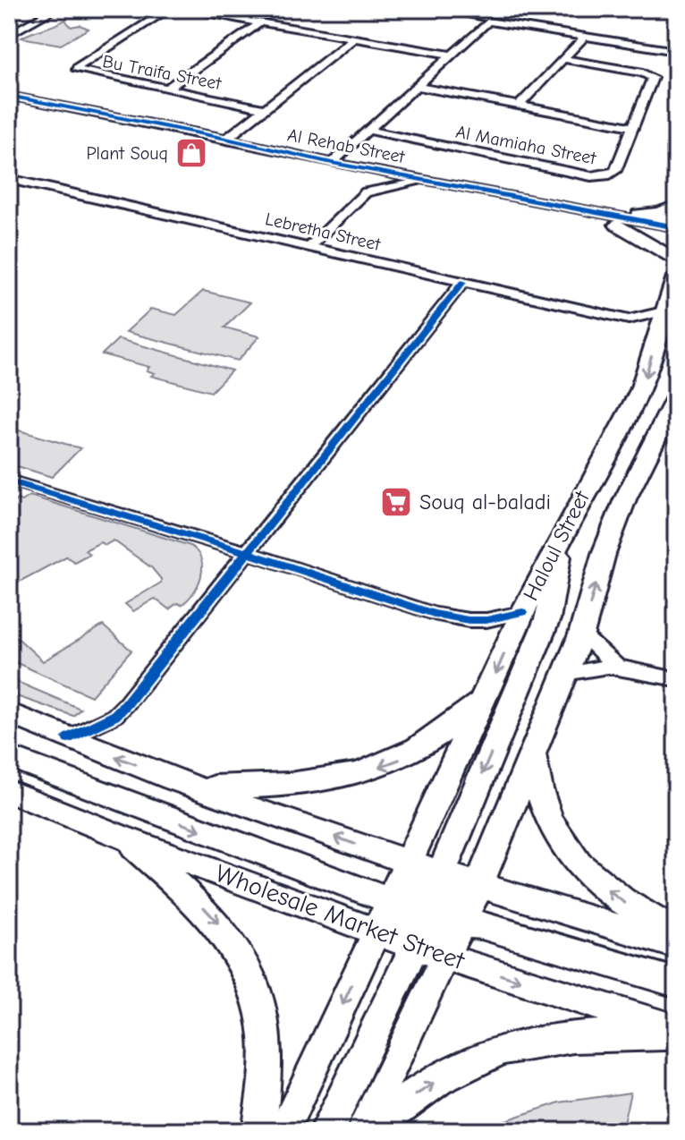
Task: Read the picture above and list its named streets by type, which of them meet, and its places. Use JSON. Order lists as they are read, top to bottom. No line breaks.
{"streets":{"main road":["Haloul Street","Wholesale Market Street"],"street":["Bu Traifa Street","Al Mamiaha Street","Al Rehab Street","Lebretha Street"]},"crossings":[["Lebretha Street","Haloul Street"],["Haloul Street","Wholesale Market Street"]],"places":{"shop":["Plant Souq"],"supermarket":["Souq al-baladi"]}}
